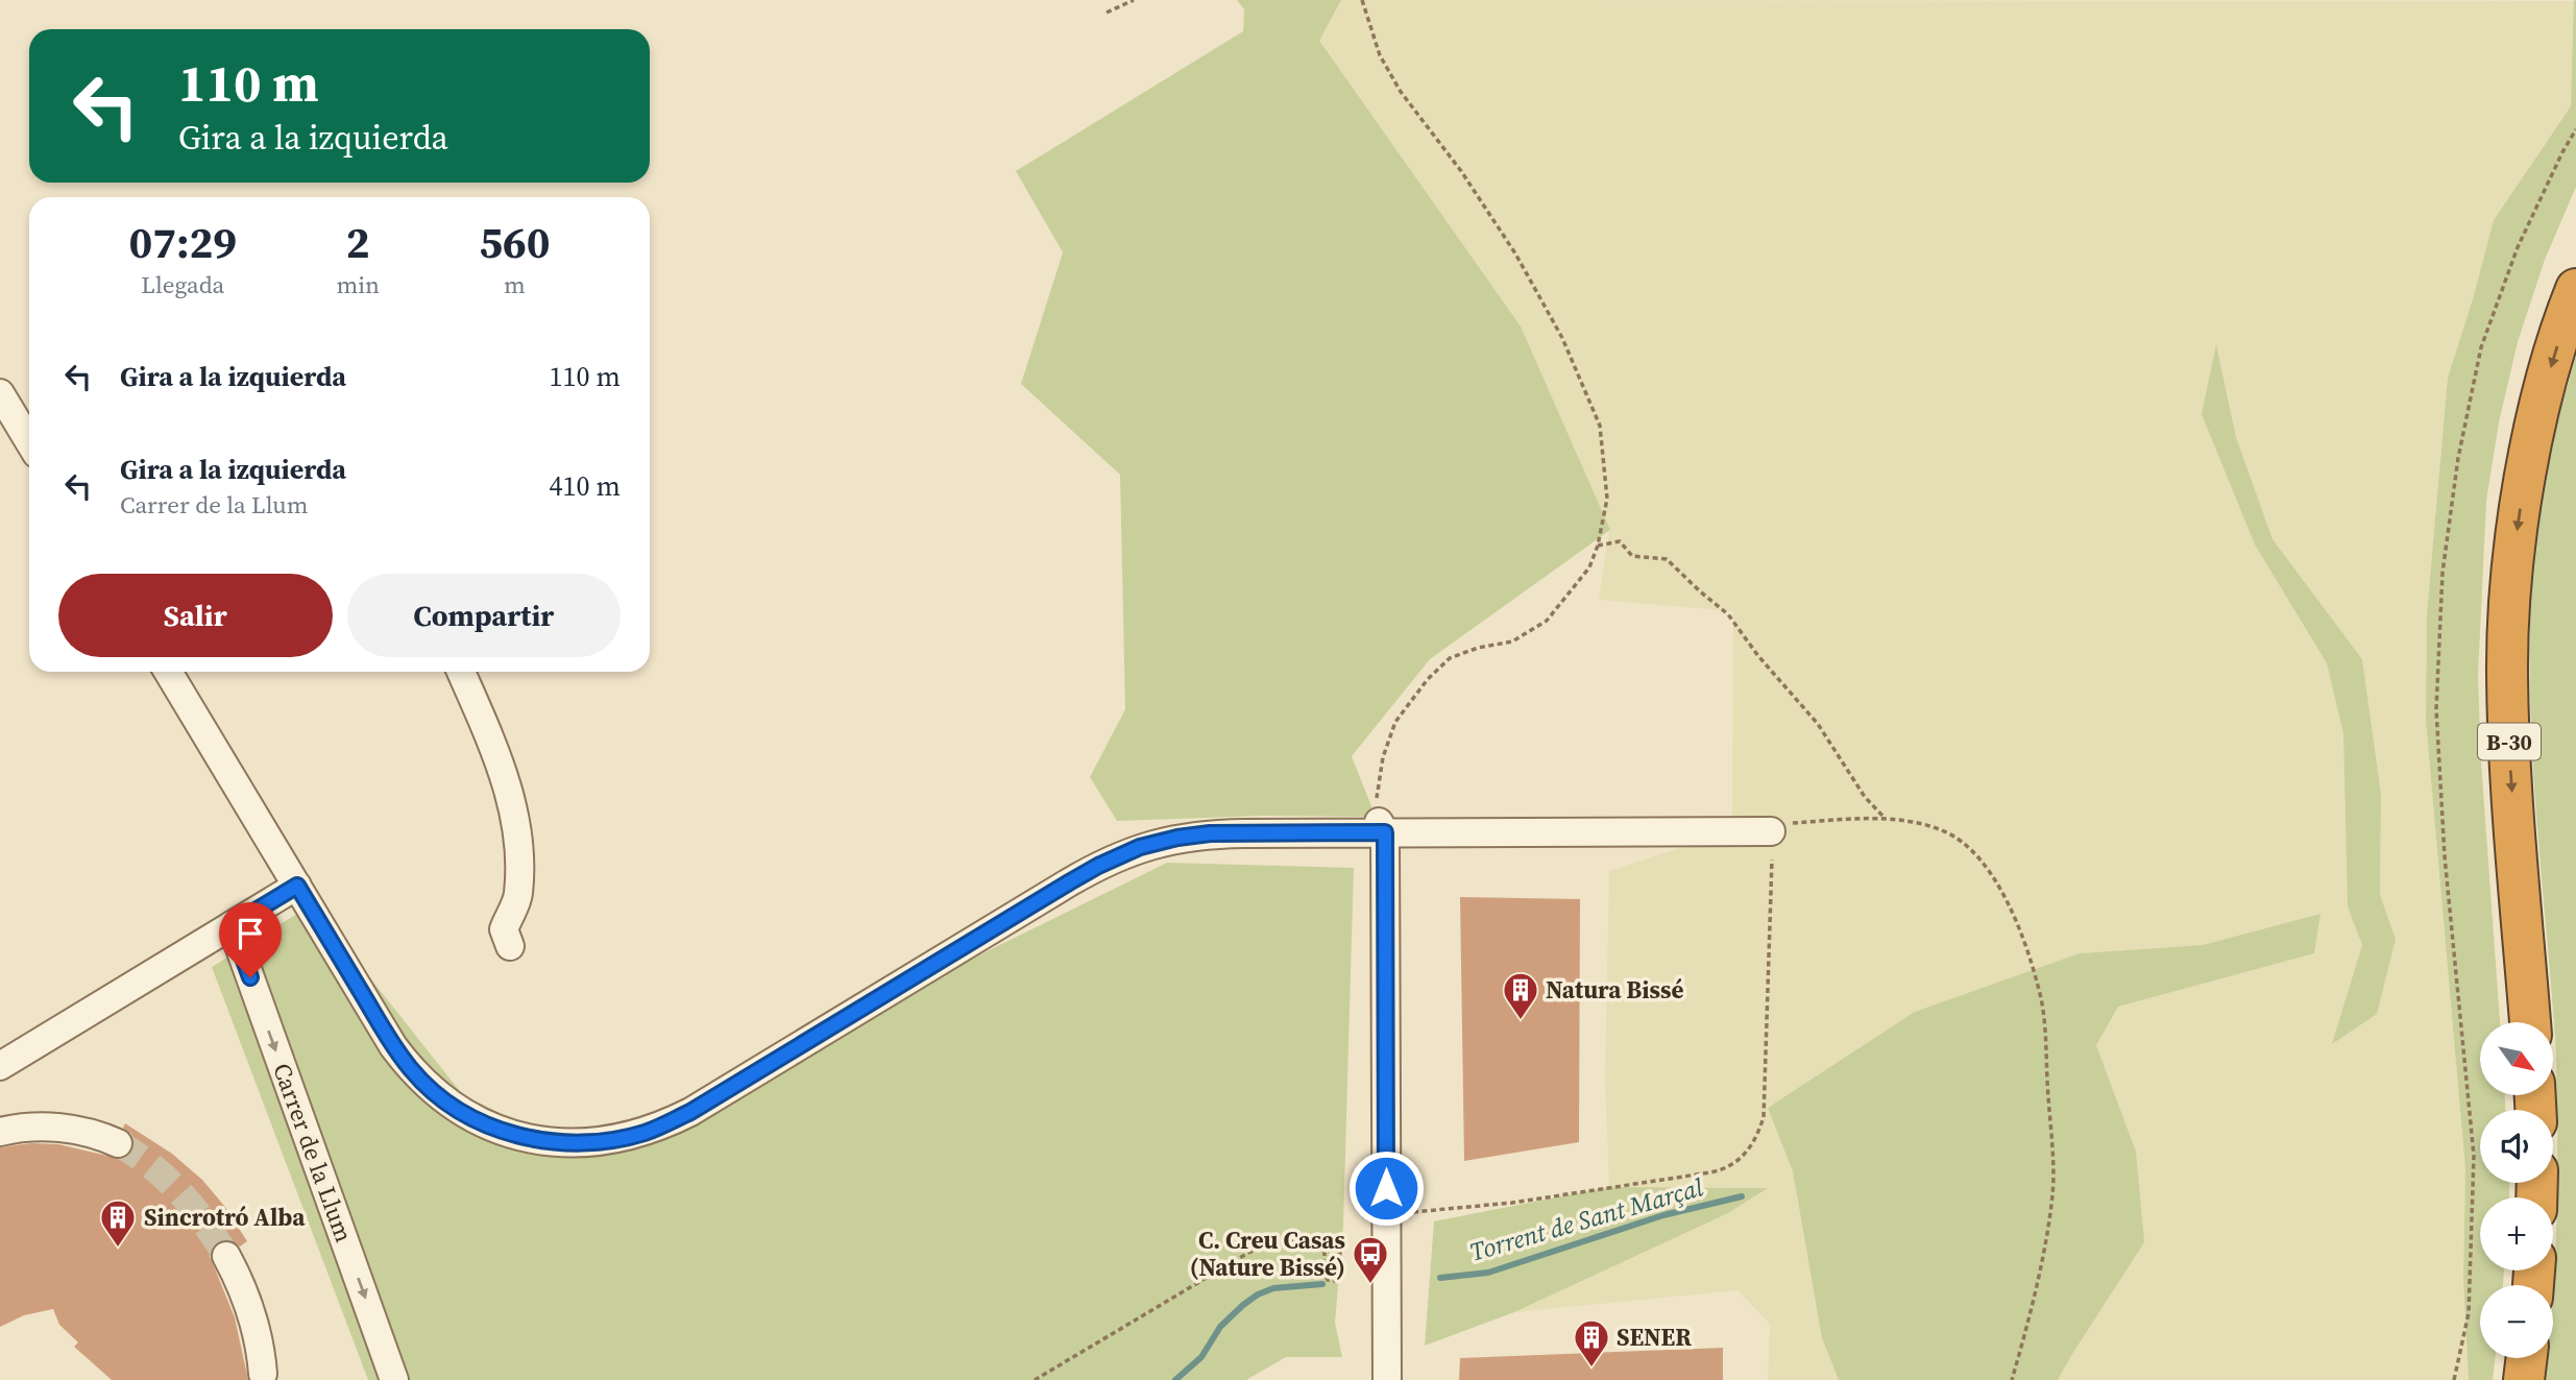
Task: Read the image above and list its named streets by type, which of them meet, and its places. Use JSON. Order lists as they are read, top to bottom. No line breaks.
{"streets":{"highway":["B-30"],"street":["Carrer de la Llum"]},"one_way":["Carrer de la Llum"],"water":["Torrent de Sant Marçal"],"places":{"building":["Natura Bissé","Sincrotró Alba","SENER"],"bus stop":["C. Creu Casas (Nature Bissé)"]},"north":"bottom right","page":{"turn":["110 m","Gira a la izquierda"],"eta":["07:29","Llegada","2","min","560","m"],"list":[{"name":"Gira a la izquierda","value":"110 m"},{"name":"Gira a la izquierda","note":"Carrer de la Llum","value":"410 m"}],"buttons":["Salir","Compartir"],"map_buttons":["+","−"]}}
